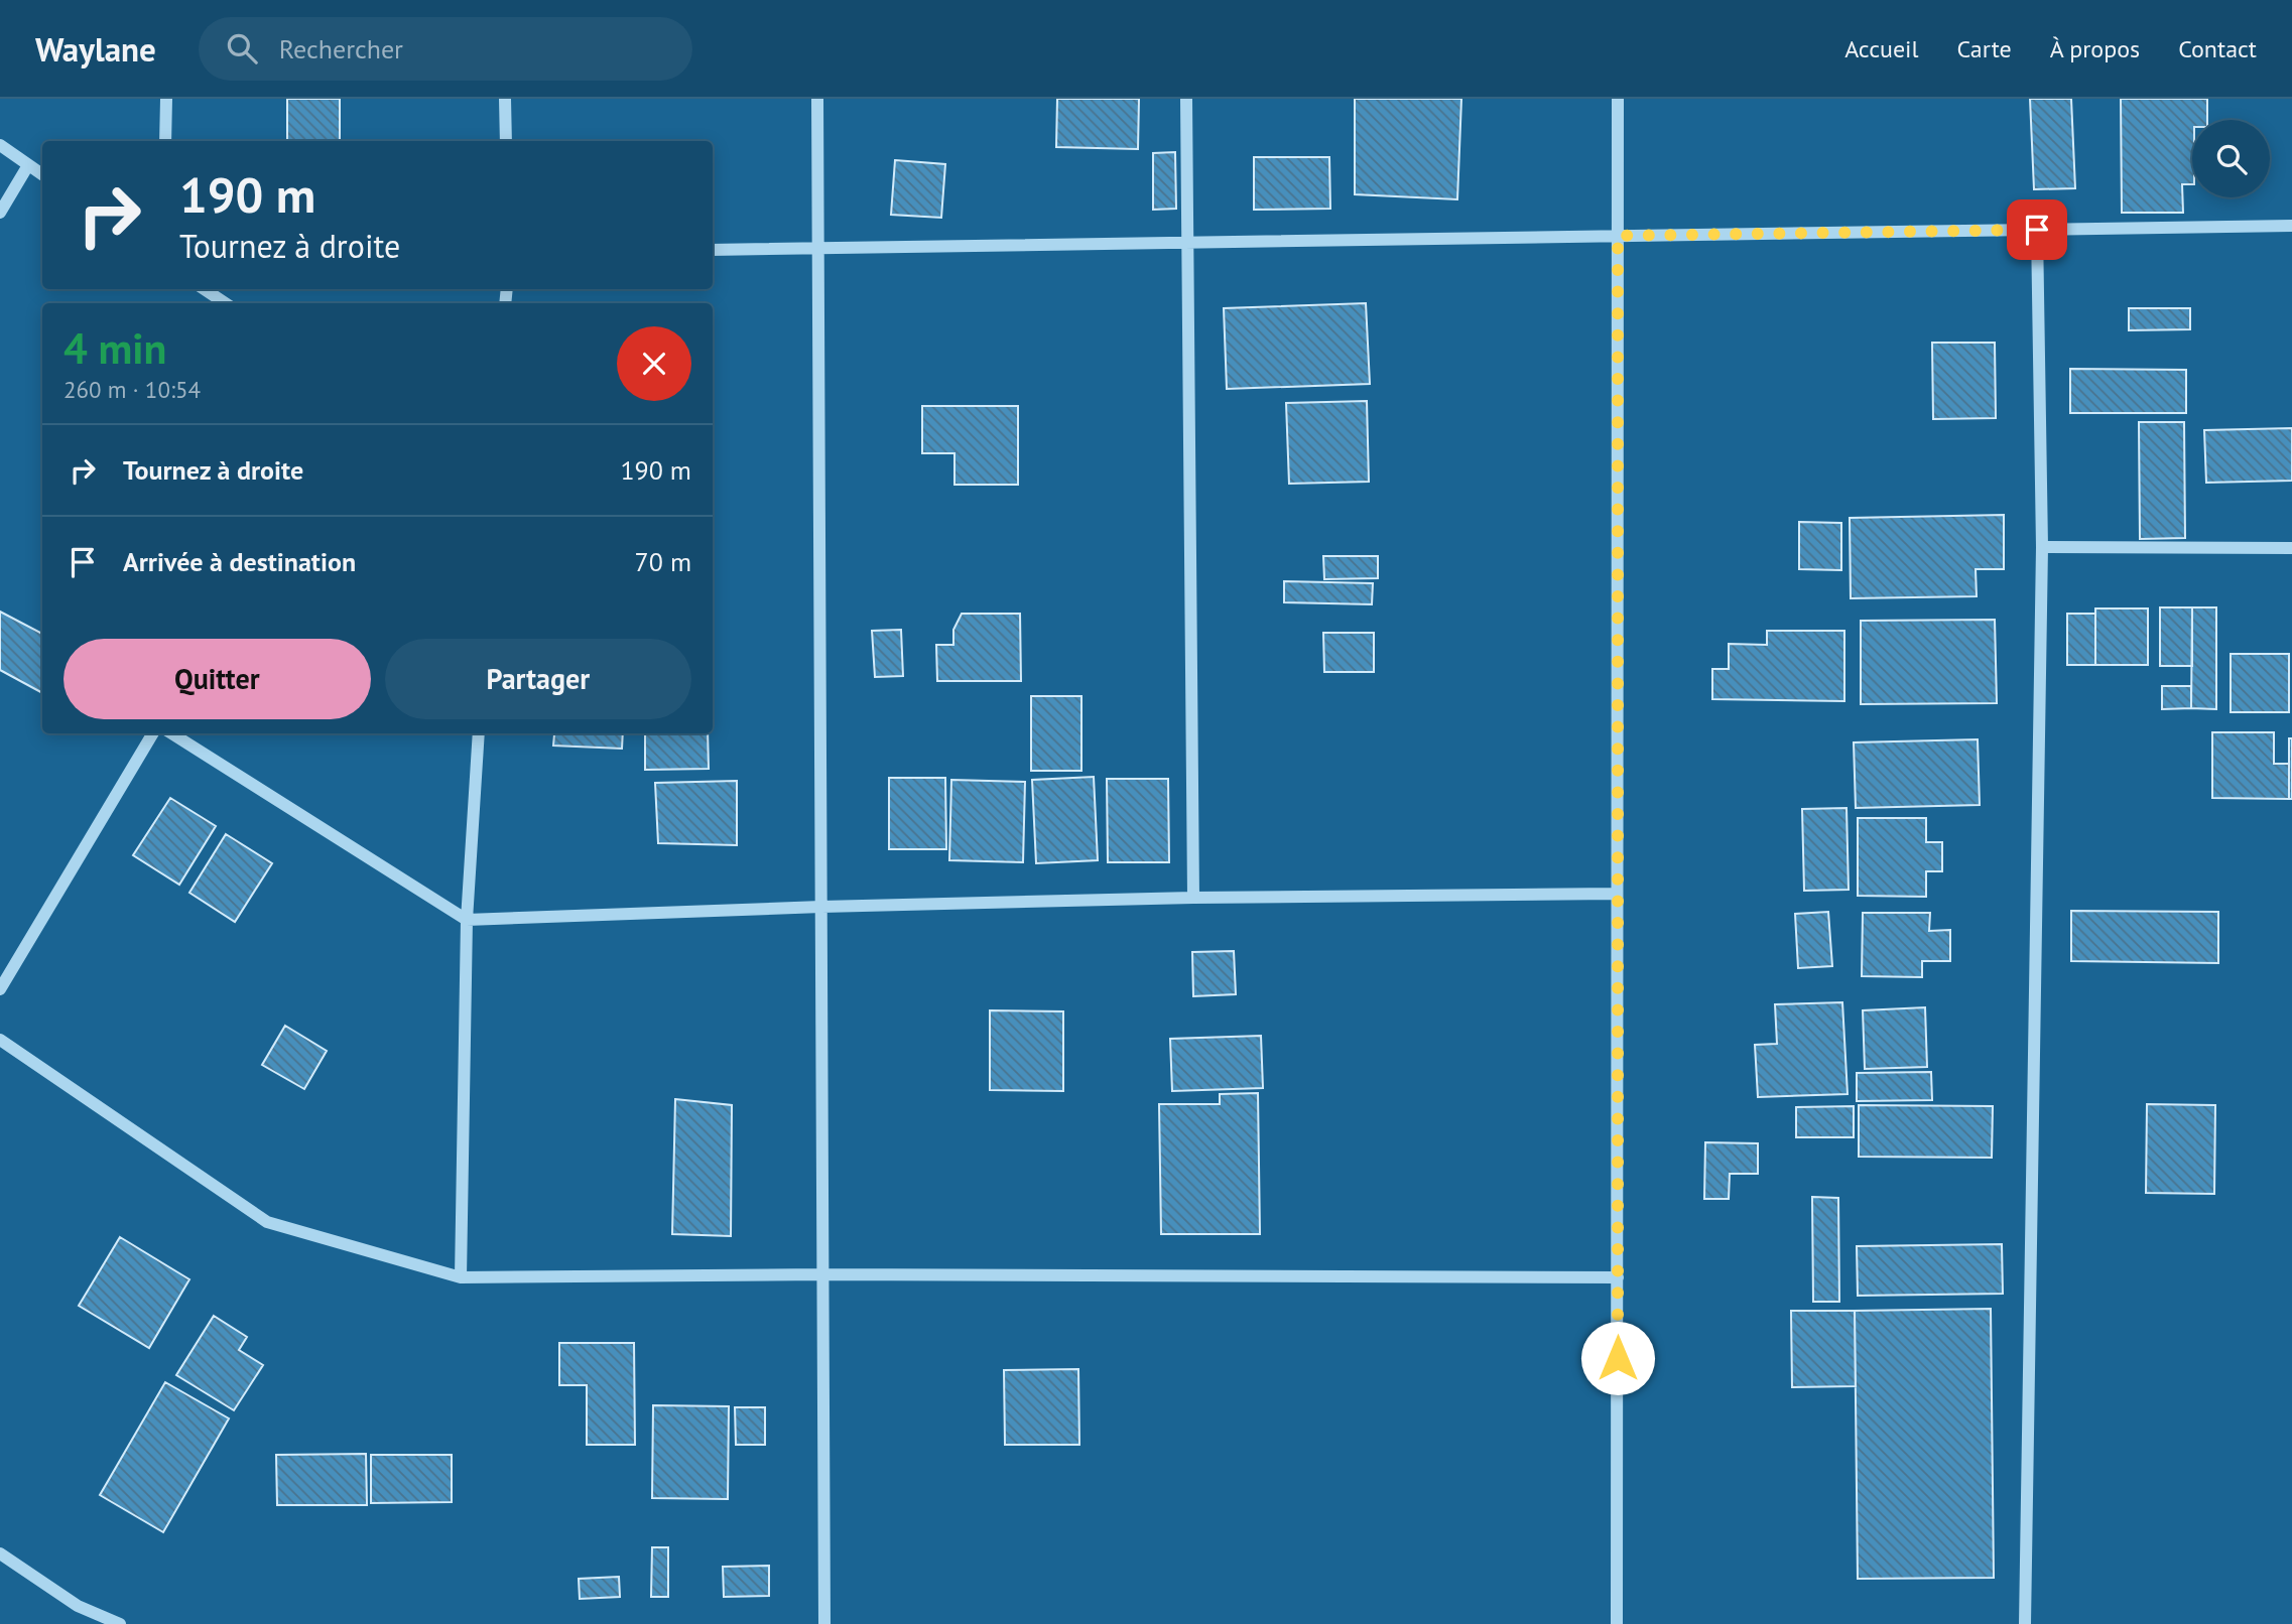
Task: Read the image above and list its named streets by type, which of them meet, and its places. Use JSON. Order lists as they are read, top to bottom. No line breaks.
{"page":{"header":"Waylane","search":"Rechercher","nav":["Accueil","Carte","À propos","Contact"],"turn":["190 m","Tournez à droite"],"heading":["4 min","260 m · 10:54"],"list":[{"name":"Tournez à droite","value":"190 m"},{"name":"Arrivée à destination","value":"70 m"}],"buttons":["Quitter","Partager"]}}
